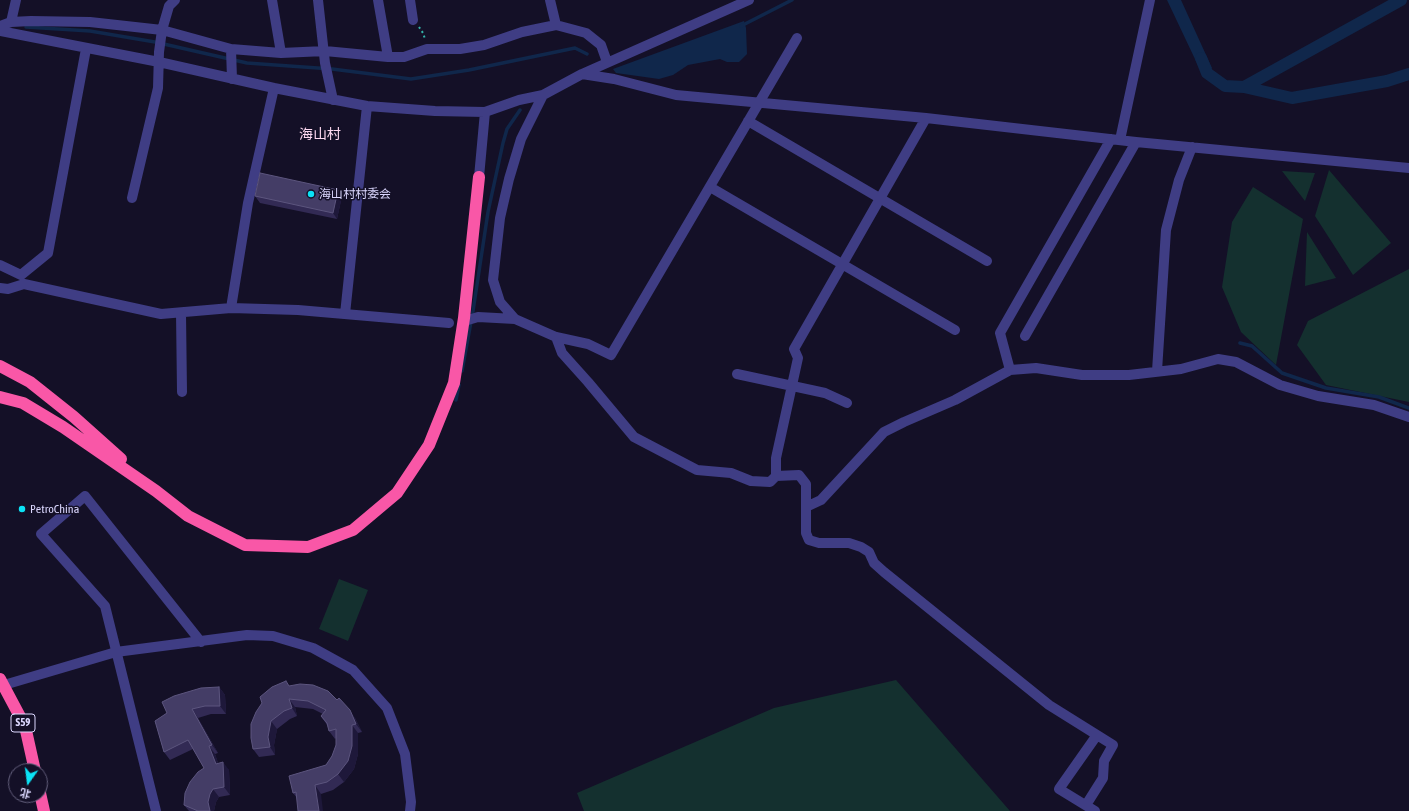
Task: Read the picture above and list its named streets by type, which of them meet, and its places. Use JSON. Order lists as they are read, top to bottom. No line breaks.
{"streets":{"highway":["S59"]},"districts":["海山村"],"places":["海山村村委会","PetroChina"],"north":"bottom"}
